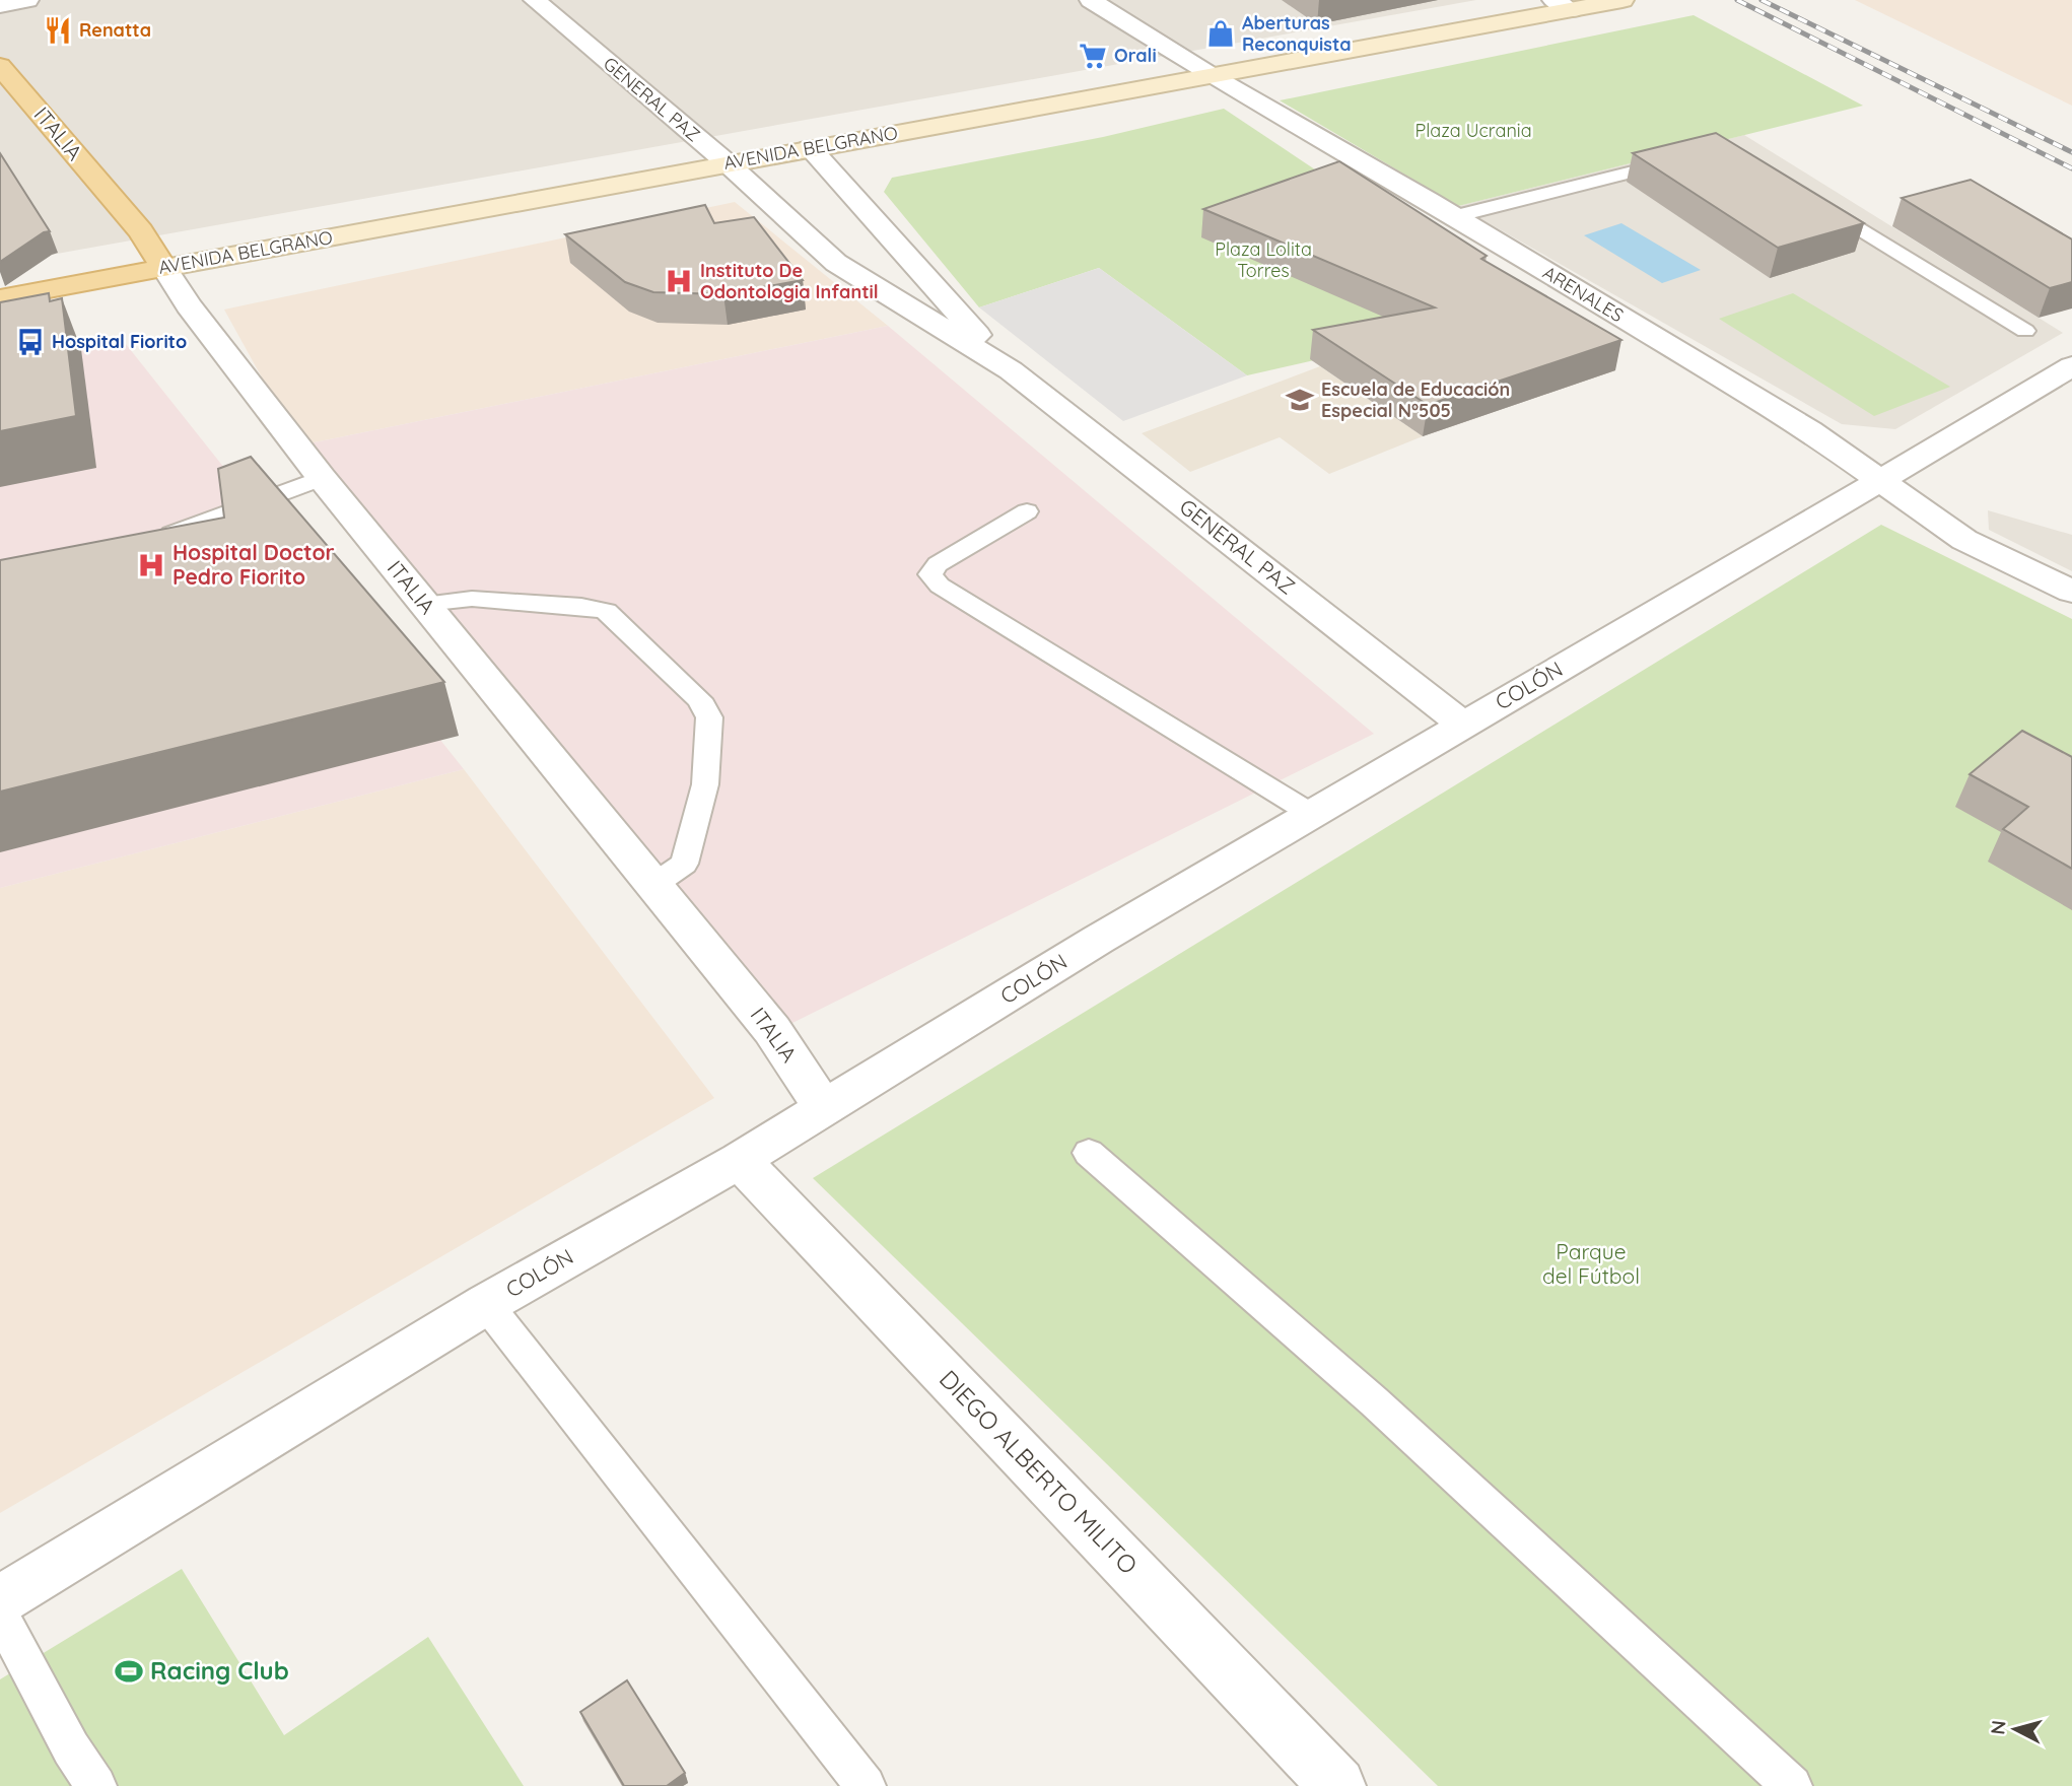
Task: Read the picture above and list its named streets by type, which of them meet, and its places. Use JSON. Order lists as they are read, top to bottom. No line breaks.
{"streets":{"main road":["ITALIA","AVENIDA BELGRANO"],"street":["GENERAL PAZ","ARENALES","COLÓN","DIEGO ALBERTO MILITO"]},"crossings":[["GENERAL PAZ","AVENIDA BELGRANO"],["GENERAL PAZ","COLÓN"],["ITALIA","AVENIDA BELGRANO"],["ITALIA","COLÓN"],["AVENIDA BELGRANO","ARENALES"],["ARENALES","COLÓN"],["COLÓN","DIEGO ALBERTO MILITO"]],"parks":["Plaza Ucrania","Plaza Lolita Torres","Parque del Fútbol"],"places":{"restaurant":["Renatta"],"shop":["Aberturas Reconquista"],"supermarket":["Orali"],"hospital":["Instituto De Odontologia Infantil","Hospital Doctor Pedro Fiorito"],"bus stop":["Hospital Fiorito"],"school or university":["Escuela de Educación Especial N°505"],"sports":["Racing Club"]},"north":"left"}
